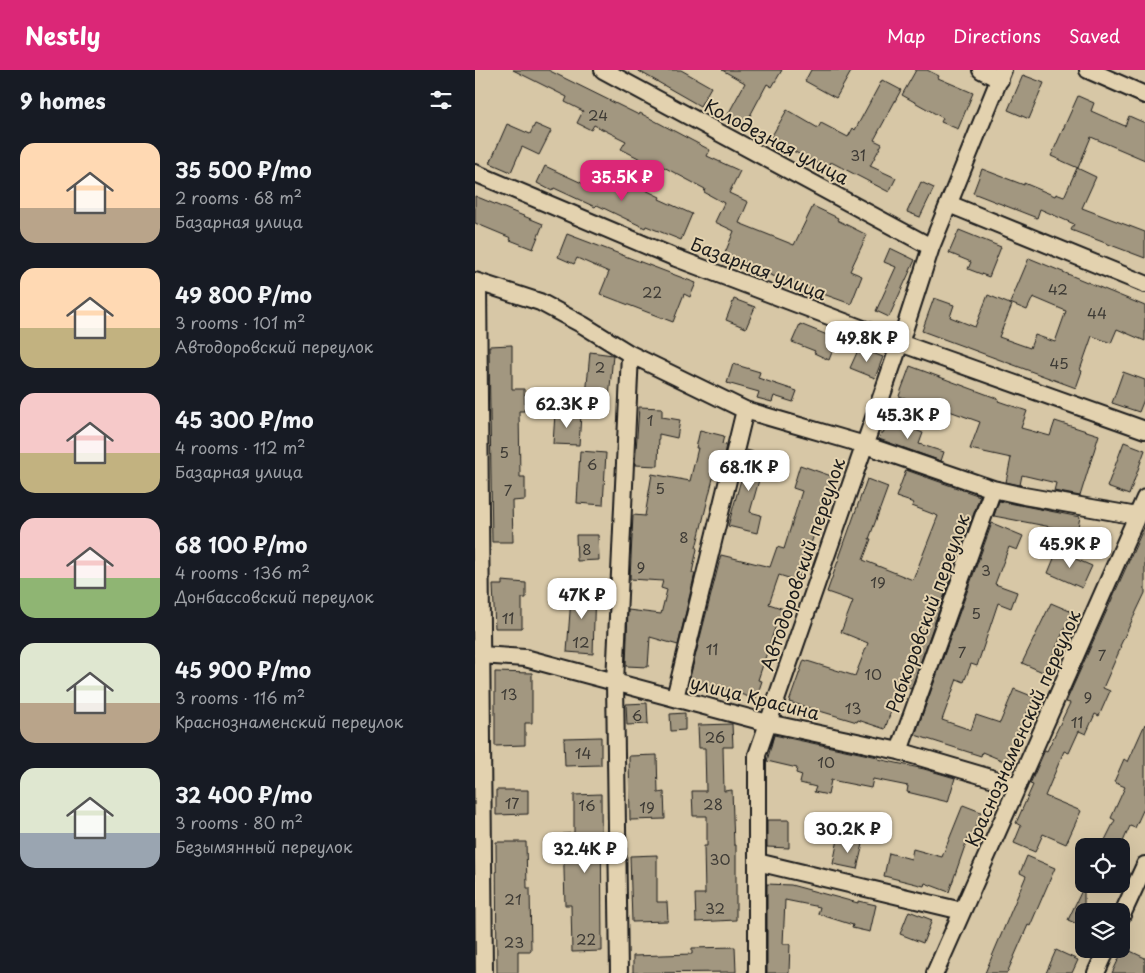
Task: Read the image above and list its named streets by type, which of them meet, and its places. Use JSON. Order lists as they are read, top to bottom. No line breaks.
{"streets":{"street":["Колодезная улица","Базарная улица","Автодоровский переулок","Рабкоровский переулок","улица Красина","Краснознаменский переулок"]},"crossings":[["Колодезная улица","Автодоровский переулок"],["Базарная улица","Автодоровский переулок"],["Автодоровский переулок","улица Красина"],["Рабкоровский переулок","улица Красина"],["улица Красина","Краснознаменский переулок"]],"house_numbers":["24","31","42","22","44","45","2","1","5","6","5","7","8","8","9","3","19","5","11","12","11","7","7","10","13","9","13","6","11","26","14","10","17","28","16","19","30","21","32","22","23"],"page":{"header":"Nestly","nav":["Map","Directions","Saved"],"heading":"9 homes","list":[{"name":"35 500 ₽/mo","note":"2 rooms · 68 m² · Базарная улица"},{"name":"49 800 ₽/mo","note":"3 rooms · 101 m² · Автодоровский переулок"},{"name":"45 300 ₽/mo","note":"4 rooms · 112 m² · Базарная улица"},{"name":"68 100 ₽/mo","note":"4 rooms · 136 m² · Донбассовский переулок"},{"name":"45 900 ₽/mo","note":"3 rooms · 116 m² · Краснознаменский переулок"},{"name":"32 400 ₽/mo","note":"3 rooms · 80 m² · Безымянный переулок"}],"price":["35.5K ₽","49.8K ₽","62.3K ₽","45.3K ₽","68.1K ₽","45.9K ₽","47K ₽","30.2K ₽","32.4K ₽"]}}
